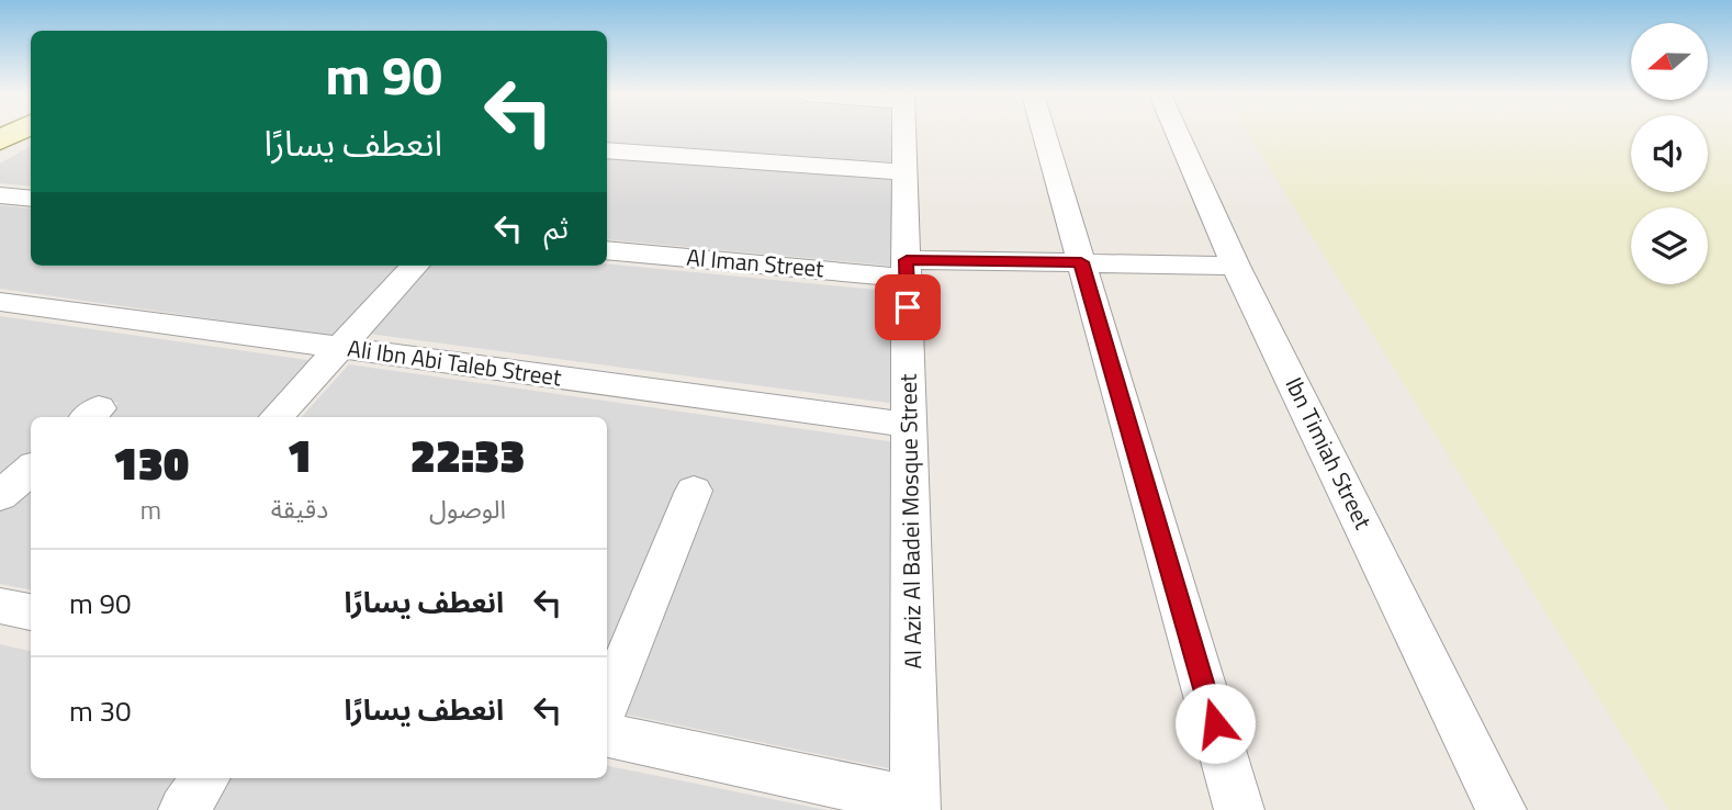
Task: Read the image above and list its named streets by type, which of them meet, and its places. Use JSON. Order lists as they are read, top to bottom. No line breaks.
{"streets":{"street":["Al Iman Street","Ali Ibn Abi Taleb Street","Ibn Timiah Street","Al Aziz Al Badei Mosque Street"]},"crossings":[["Al Iman Street","Ibn Timiah Street"],["Al Iman Street","Al Aziz Al Badei Mosque Street"],["Ali Ibn Abi Taleb Street","Al Aziz Al Badei Mosque Street"]],"north":"left","page":{"turn":["90 m","انعطف يسارًا"],"then":"ثم","eta":["22:33","الوصول","1","دقيقة","130","m"],"list":[{"name":"انعطف يسارًا","value":"90 m"},{"name":"انعطف يسارًا","value":"30 m"}]}}
